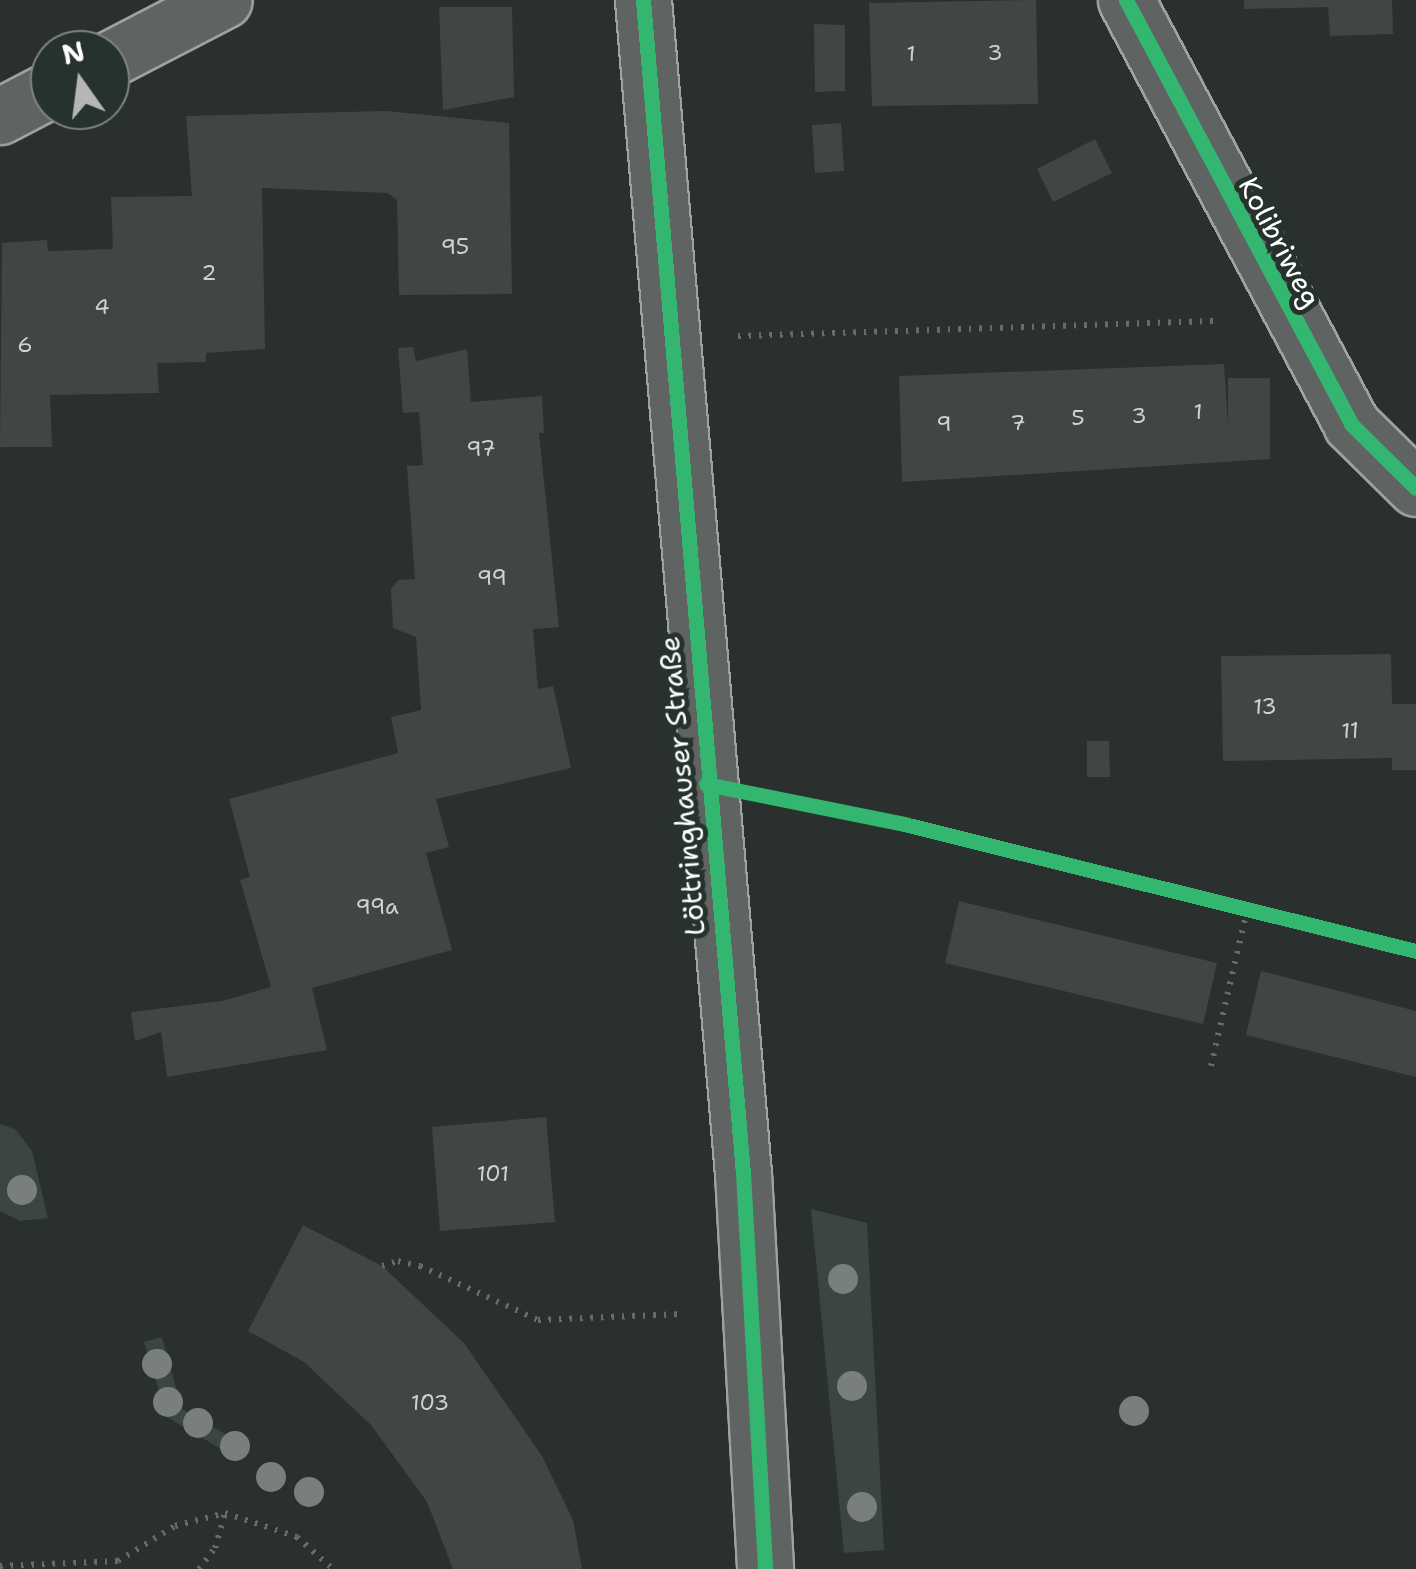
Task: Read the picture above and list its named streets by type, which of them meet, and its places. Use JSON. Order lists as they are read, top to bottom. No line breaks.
{"streets":{"street":["Kolibriweg","Löttringhauser Straße"]},"crossings":[["Kolibriweg","Löttringhauser Straße"]],"house_numbers":["3","1","95","2","4","6","1","3","5","7","9","97","99","13","11","99a","101","103"],"north":"top"}
